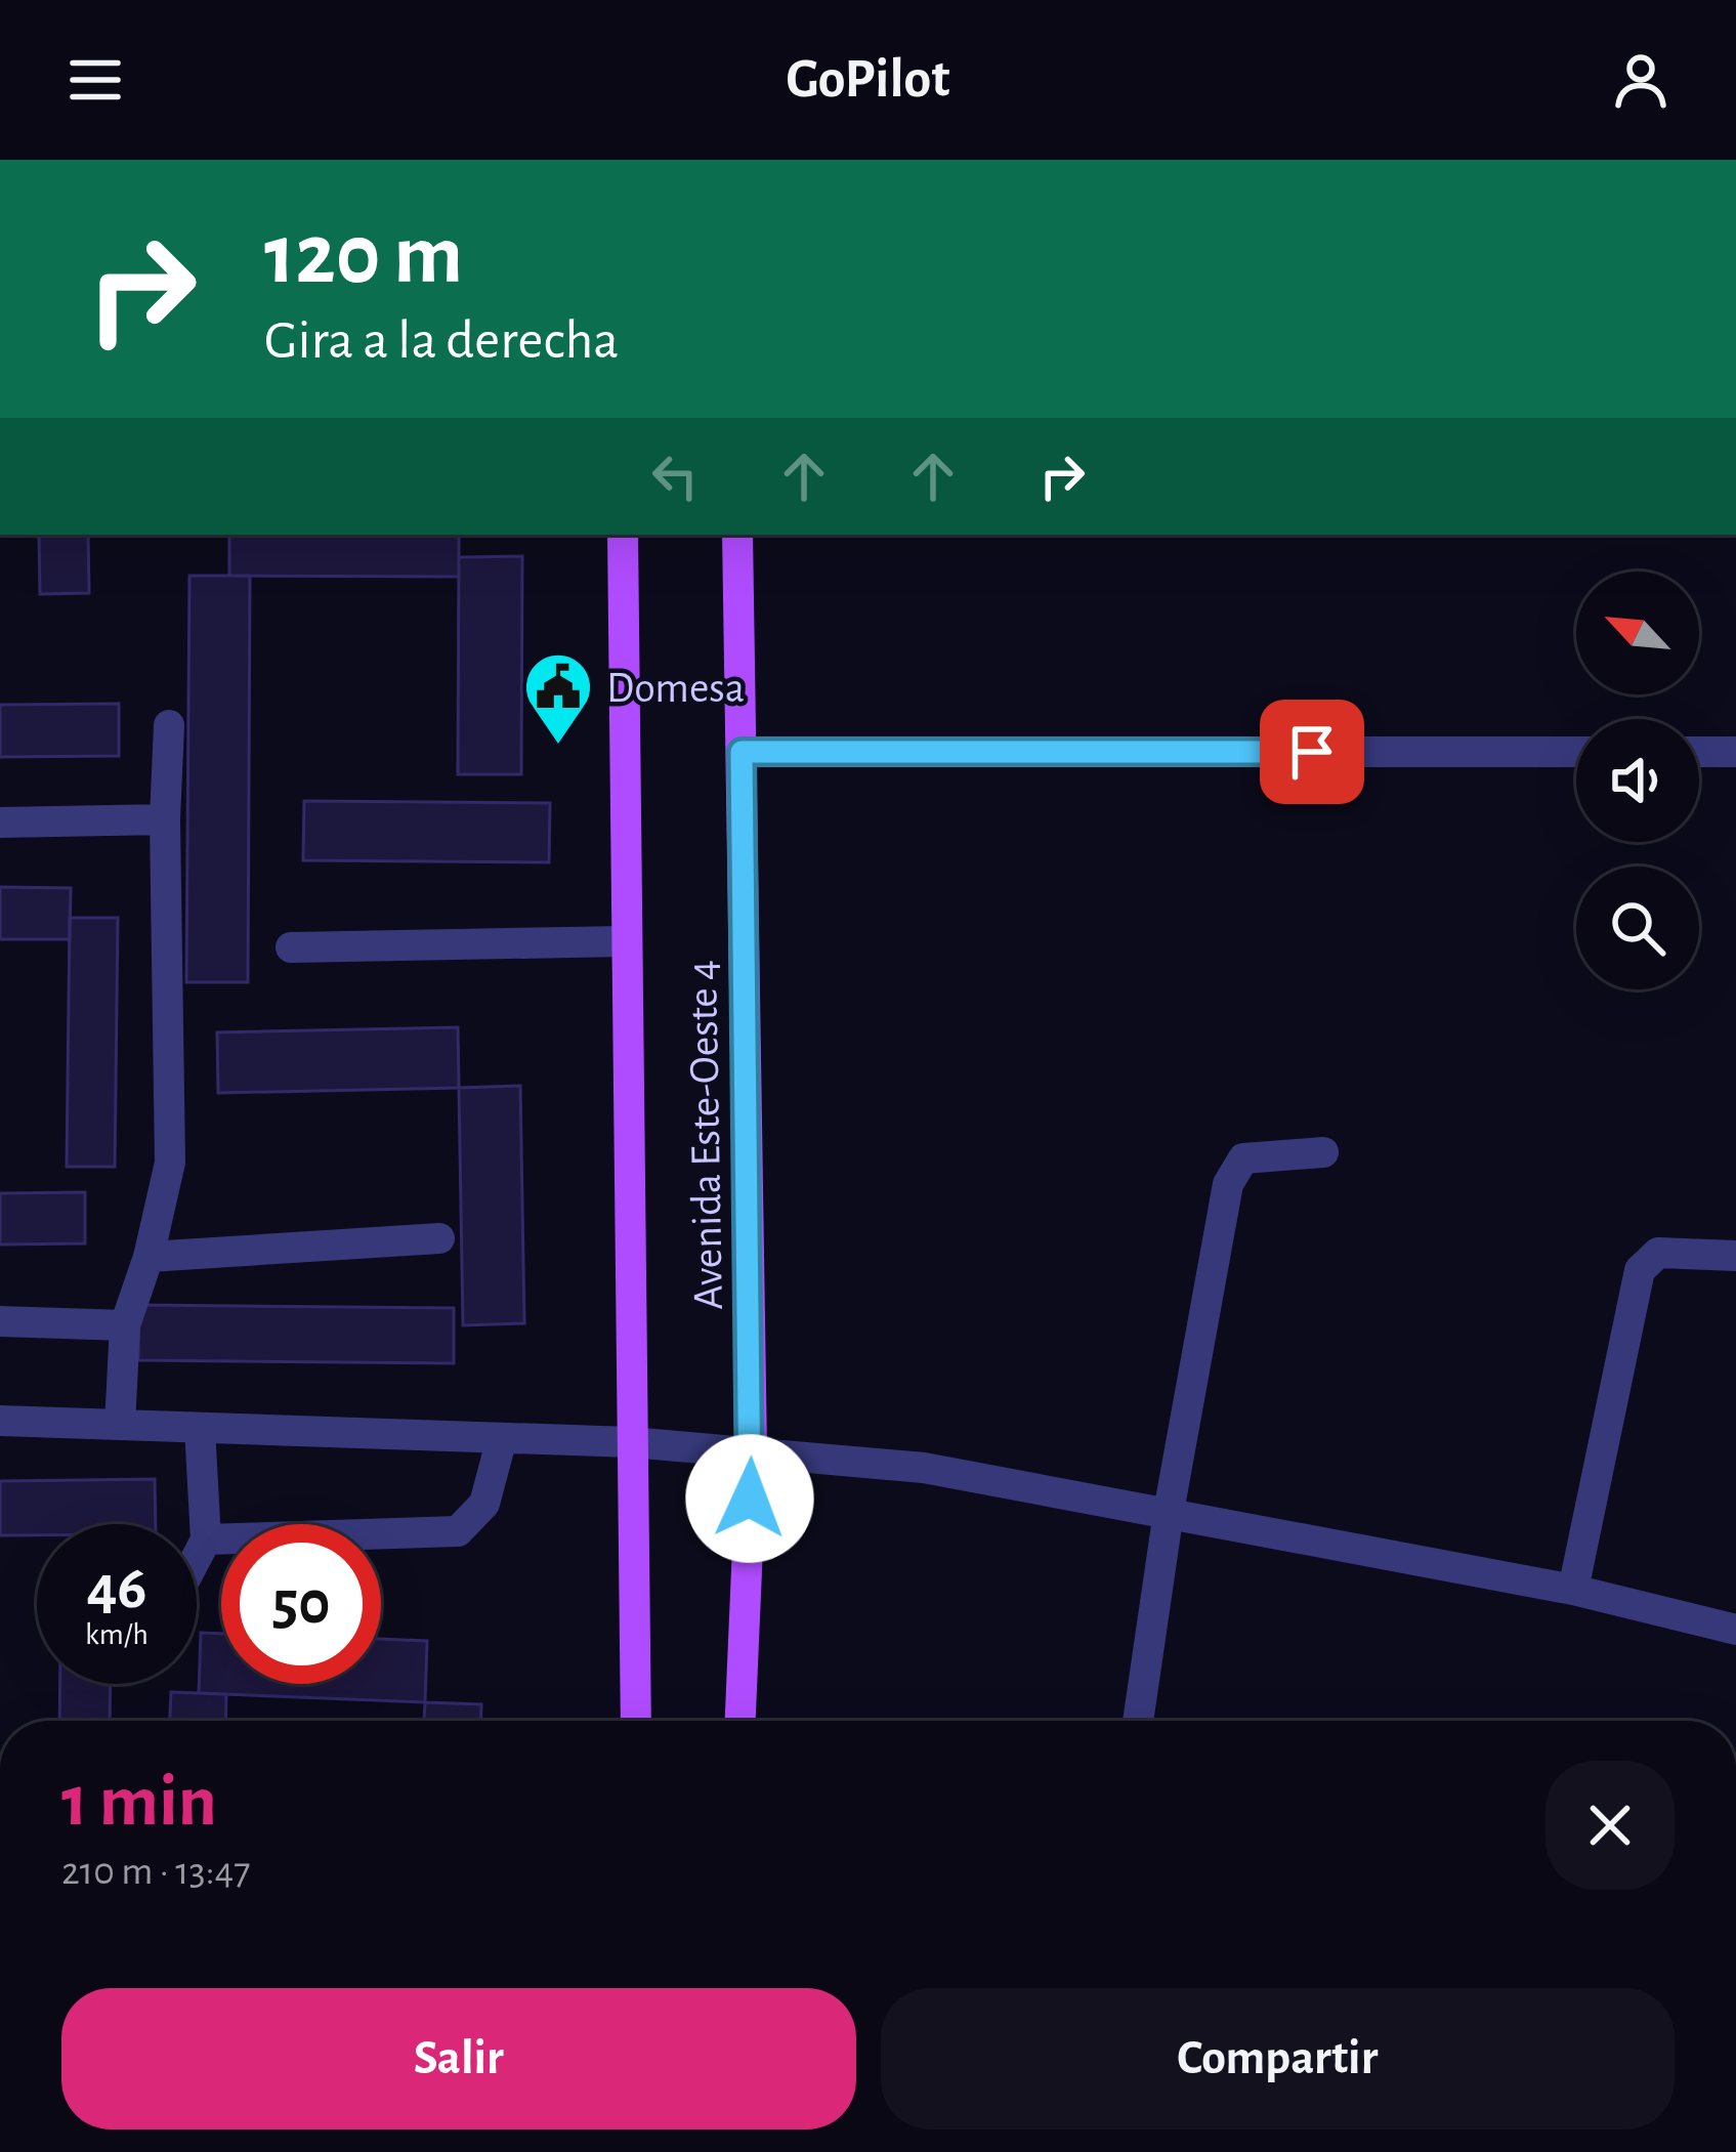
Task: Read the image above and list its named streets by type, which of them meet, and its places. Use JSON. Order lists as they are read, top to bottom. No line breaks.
{"streets":{"main road":["Avenida Este-Oeste 4"]},"places":{"public building":["Domesa"]},"north":"top left","page":{"header":"GoPilot","turn":["120 m","Gira a la derecha"],"speed":"46 km/h","limit":"50","heading":["1 min","210 m · 13:47"],"buttons":["Salir","Compartir"]}}
